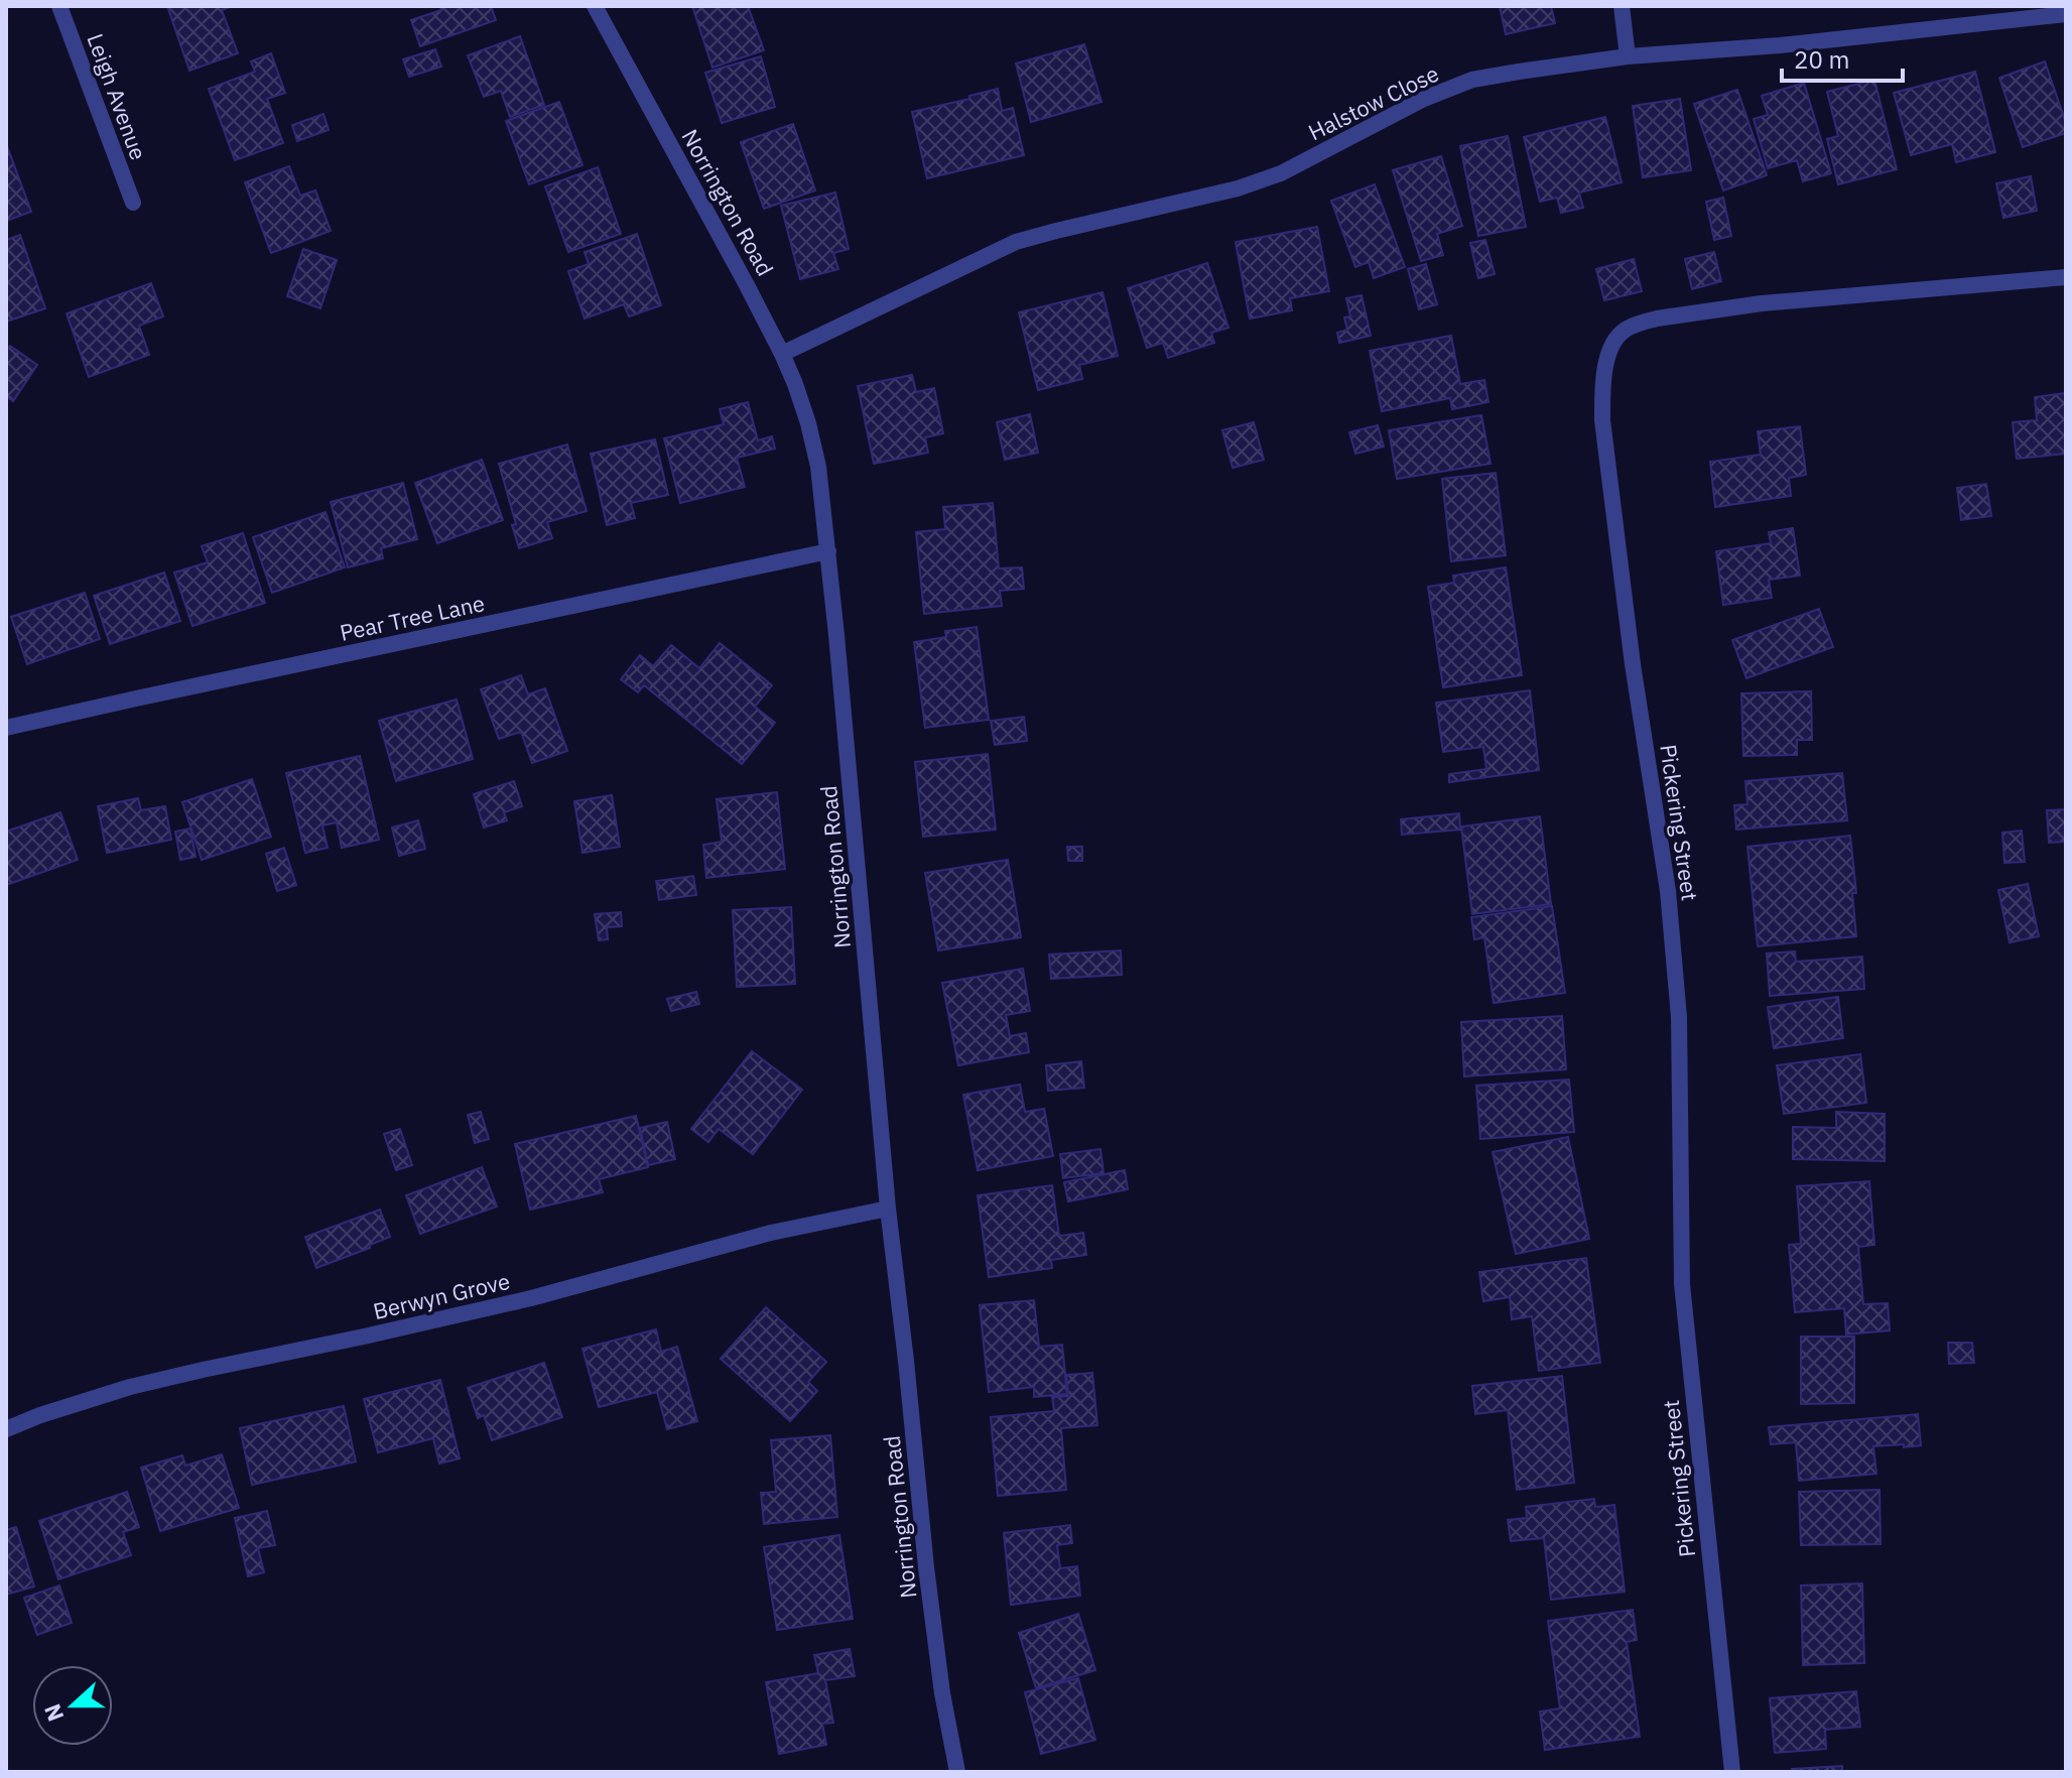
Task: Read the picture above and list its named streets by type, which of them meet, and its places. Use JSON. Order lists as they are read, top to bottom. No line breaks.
{"streets":{"street":["Leigh Avenue","Halstow Close","Norrington Road","Pear Tree Lane","Pickering Street","Berwyn Grove"]},"crossings":[["Halstow Close","Norrington Road"],["Norrington Road","Pear Tree Lane"],["Norrington Road","Berwyn Grove"]],"scale_bar":"20 m","north":"left"}
